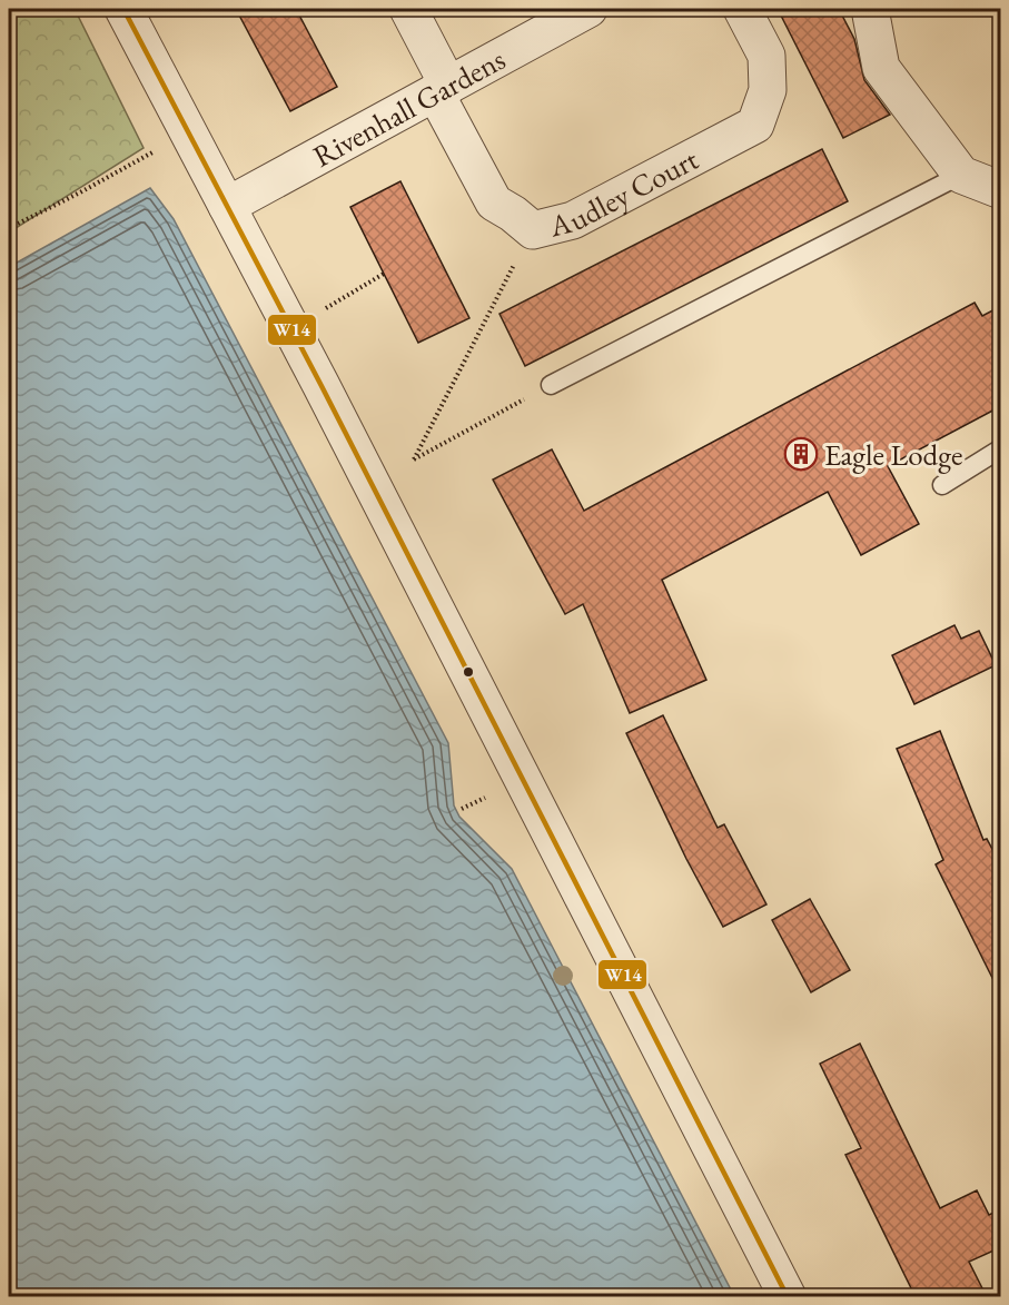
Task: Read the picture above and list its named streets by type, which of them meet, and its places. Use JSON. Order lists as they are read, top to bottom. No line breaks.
{"streets":{"street":["Rivenhall Gardens","Audley Court"]},"crossings":[["Rivenhall Gardens","Audley Court"]],"places":{"building":["Eagle Lodge"]},"lines":["transit line W14"]}
